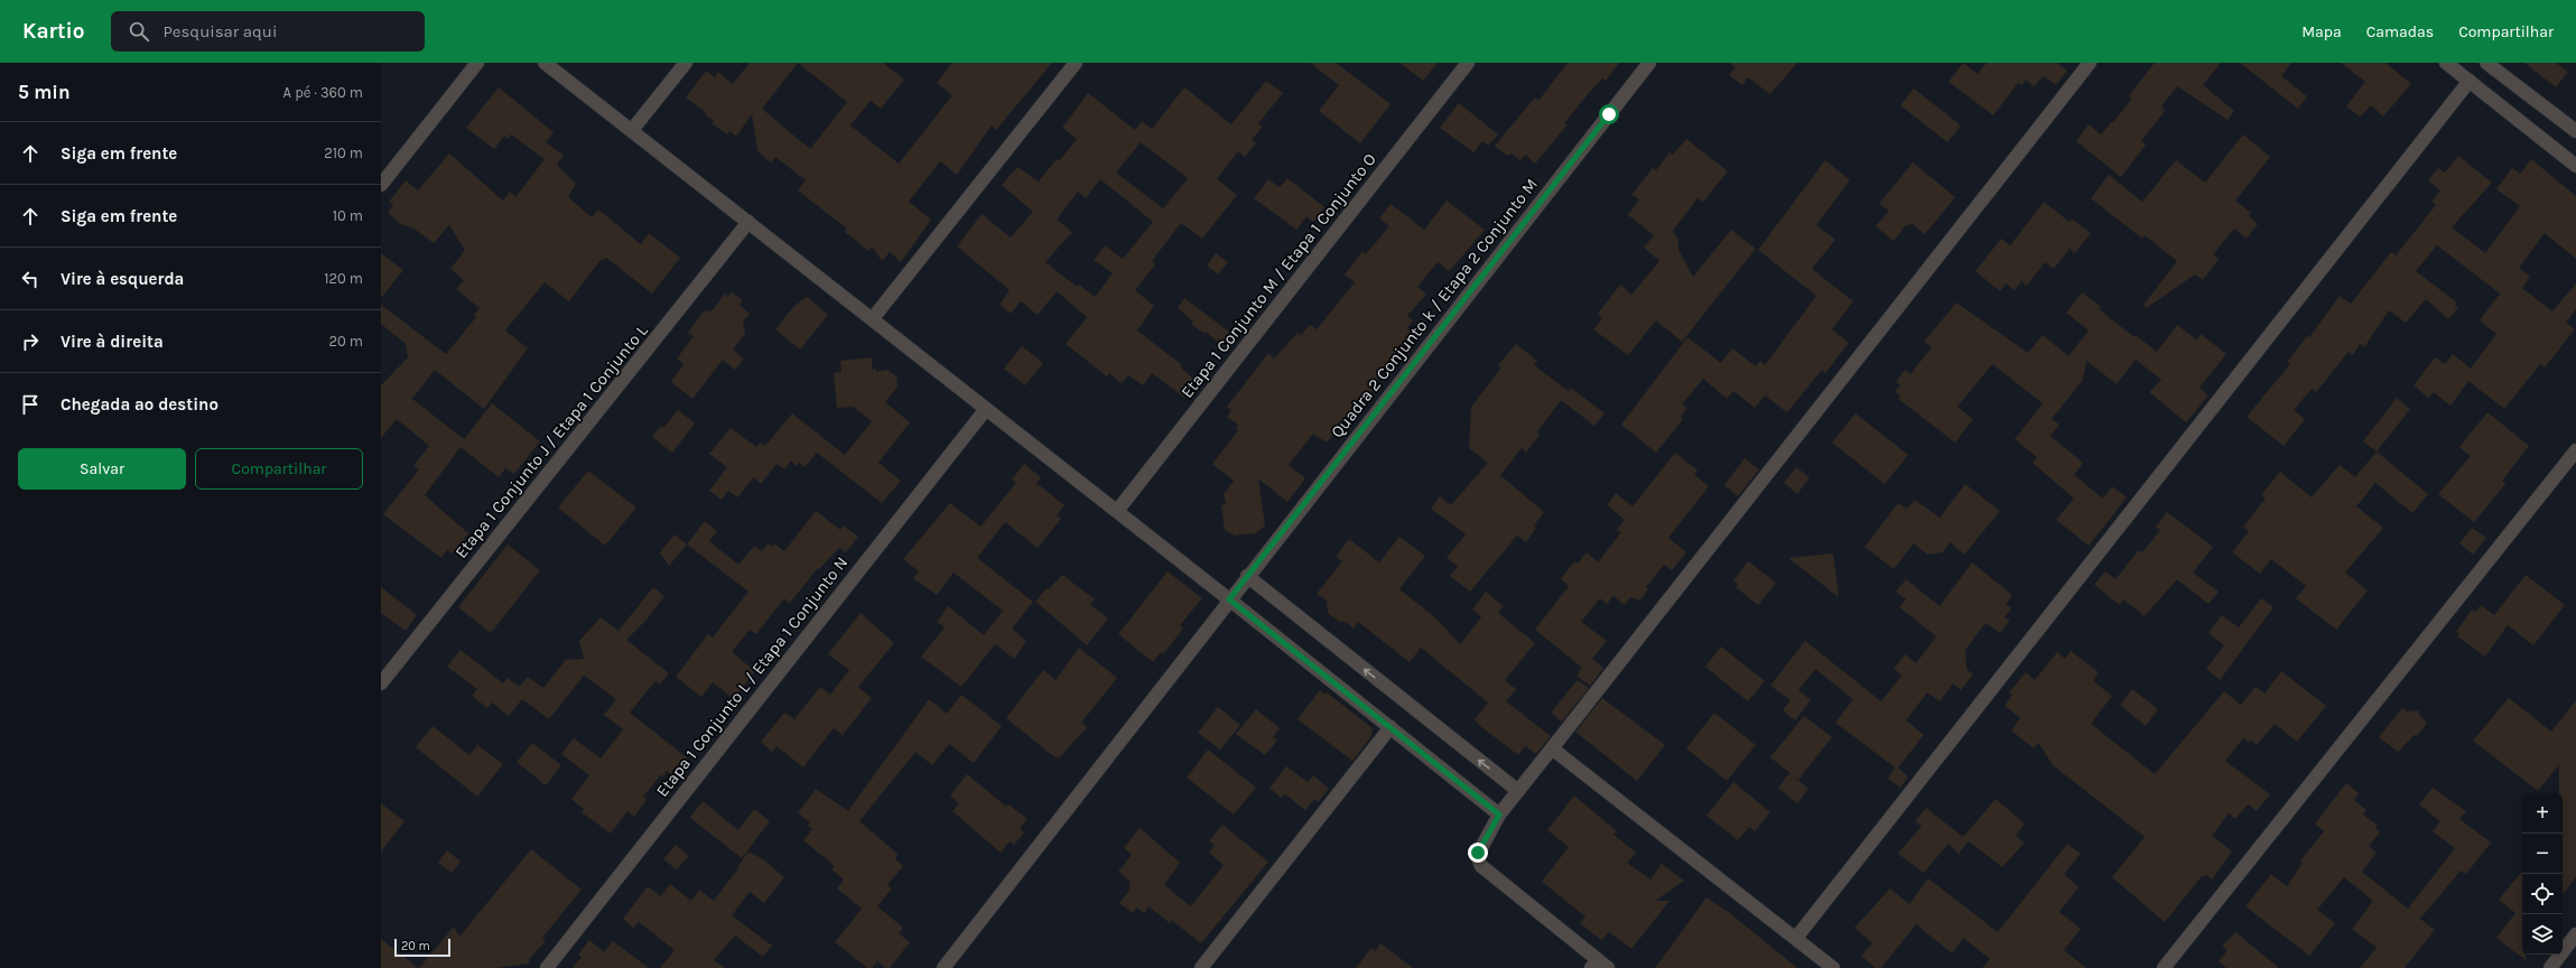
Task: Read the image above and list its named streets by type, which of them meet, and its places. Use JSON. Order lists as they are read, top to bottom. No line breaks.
{"streets":{"street":["Etapa 1 Conjunto M / Etapa 1 Conjunto O","Quadra 2 Conjunto k / Etapa 2 Conjunto M","Etapa 1 Conjunto J / Etapa 1 Conjunto L","Etapa 1 Conjunto L / Etapa 1 Conjunto N"]},"scale_bar":"20 m","page":{"header":"Kartio","search":"Pesquisar aqui","nav":["Mapa","Camadas","Compartilhar"],"heading":["5 min","A pé · 360 m"],"list":[["Siga em frente","210 m"],["Siga em frente","10 m"],["Vire à esquerda","120 m"],["Vire à direita","20 m"],"Chegada ao destino"],"buttons":["Salvar","Compartilhar"],"map_buttons":["+","−"],"scale":"20 m"}}
